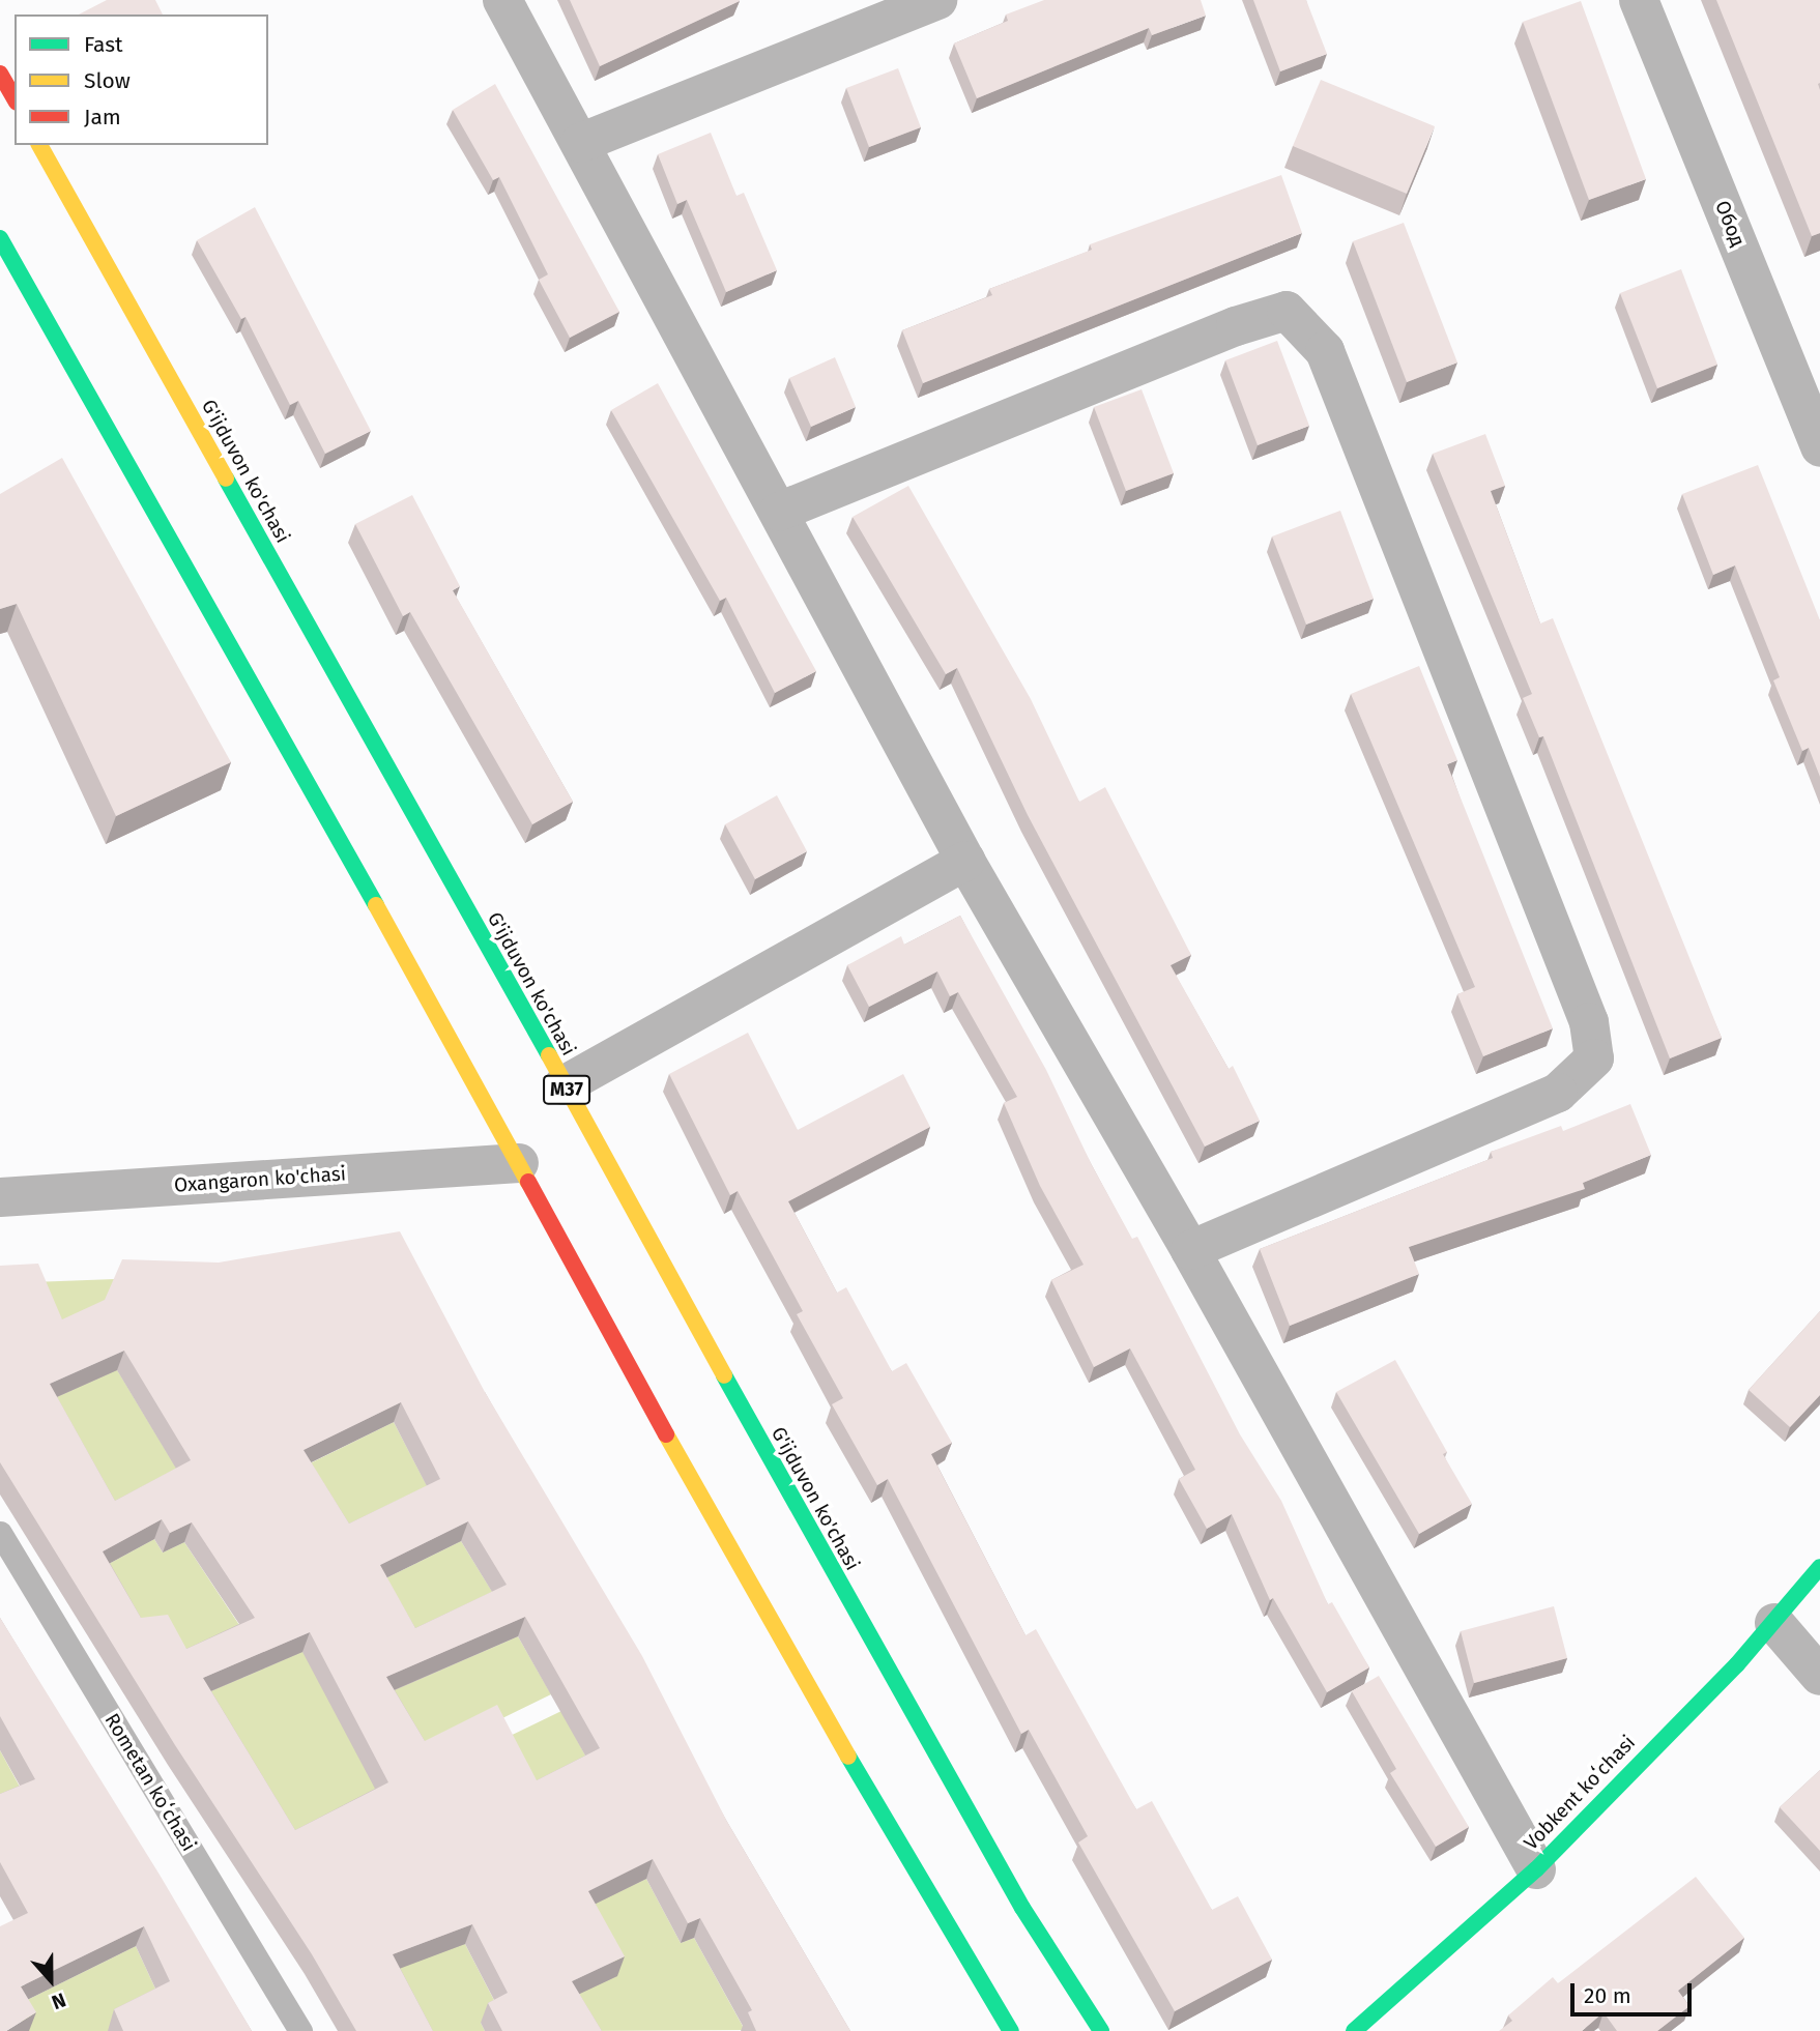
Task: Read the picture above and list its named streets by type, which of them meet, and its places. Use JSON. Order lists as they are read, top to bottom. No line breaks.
{"streets":{"main road":["G'ijduvon ko'chasi","M37","Vobkent koʻchasi"],"street":["Обод","Oxangaron ko'chasi"],"lane":["Rometan koʻchasi"]},"legend":["Fast","Slow","Jam"],"scale_bar":"20 m","north":"bottom"}
